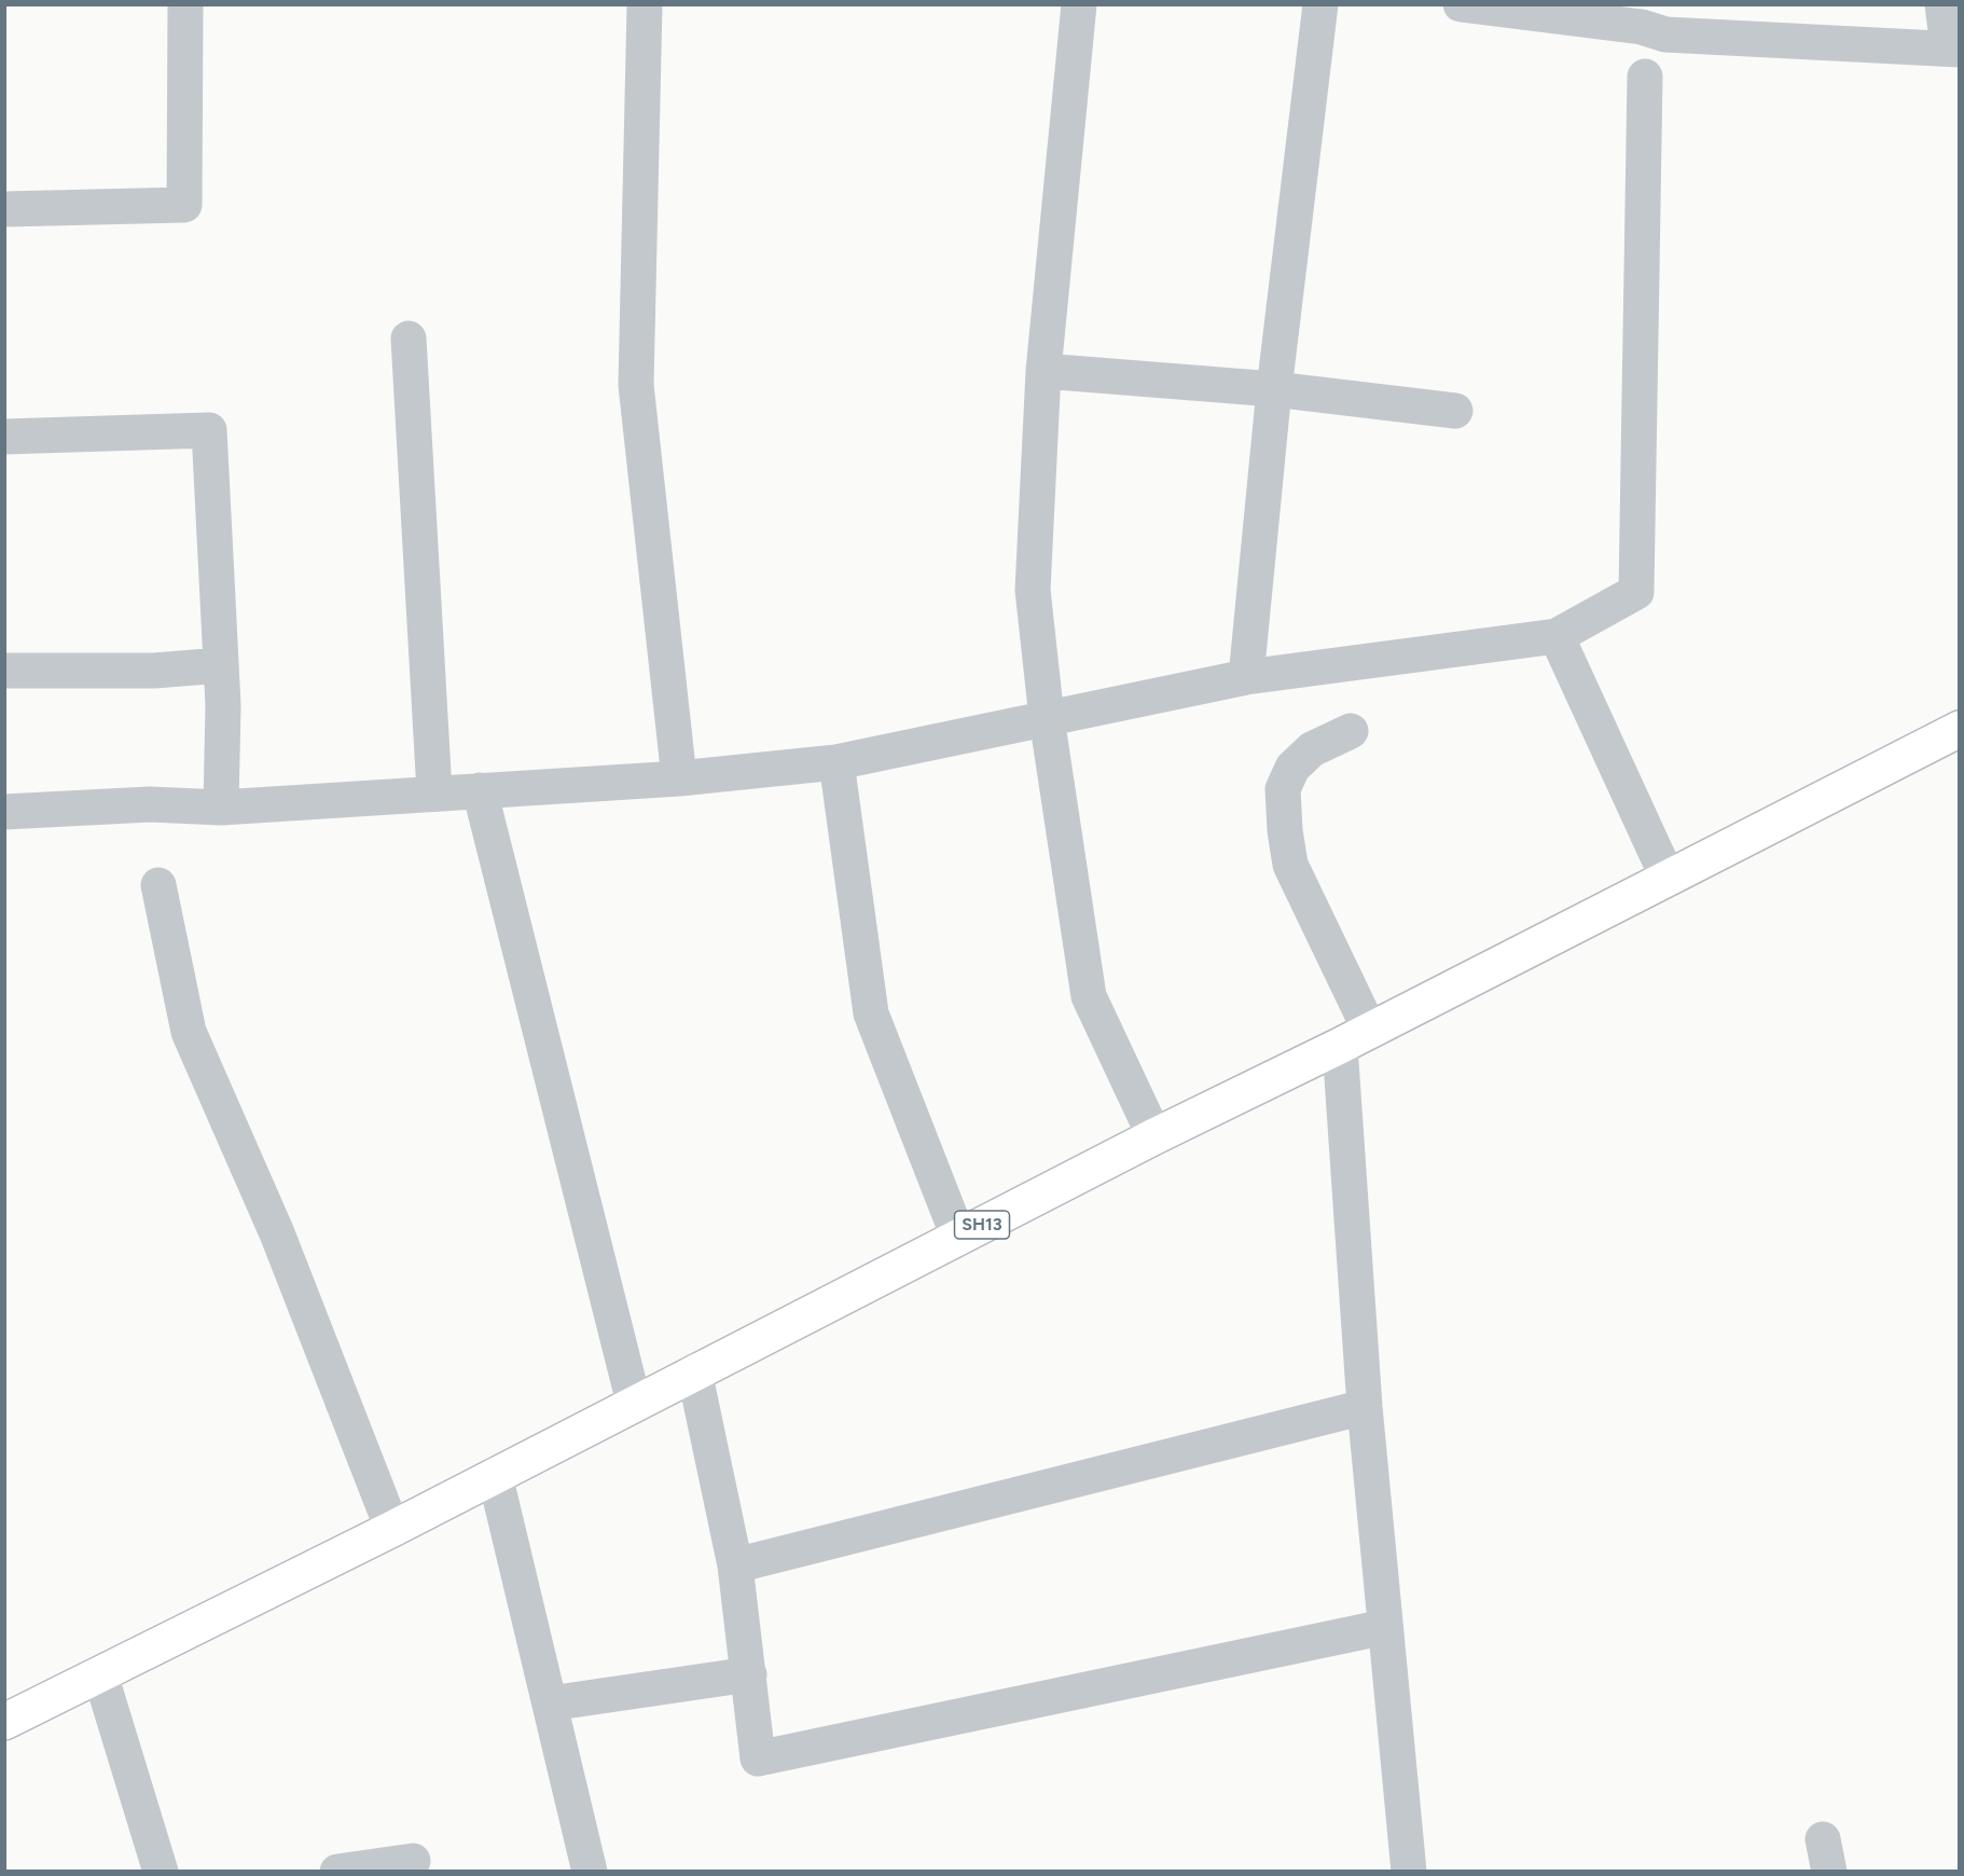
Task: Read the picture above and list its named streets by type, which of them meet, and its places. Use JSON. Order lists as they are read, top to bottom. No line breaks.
{"streets":{"main road":["SH13"]}}
